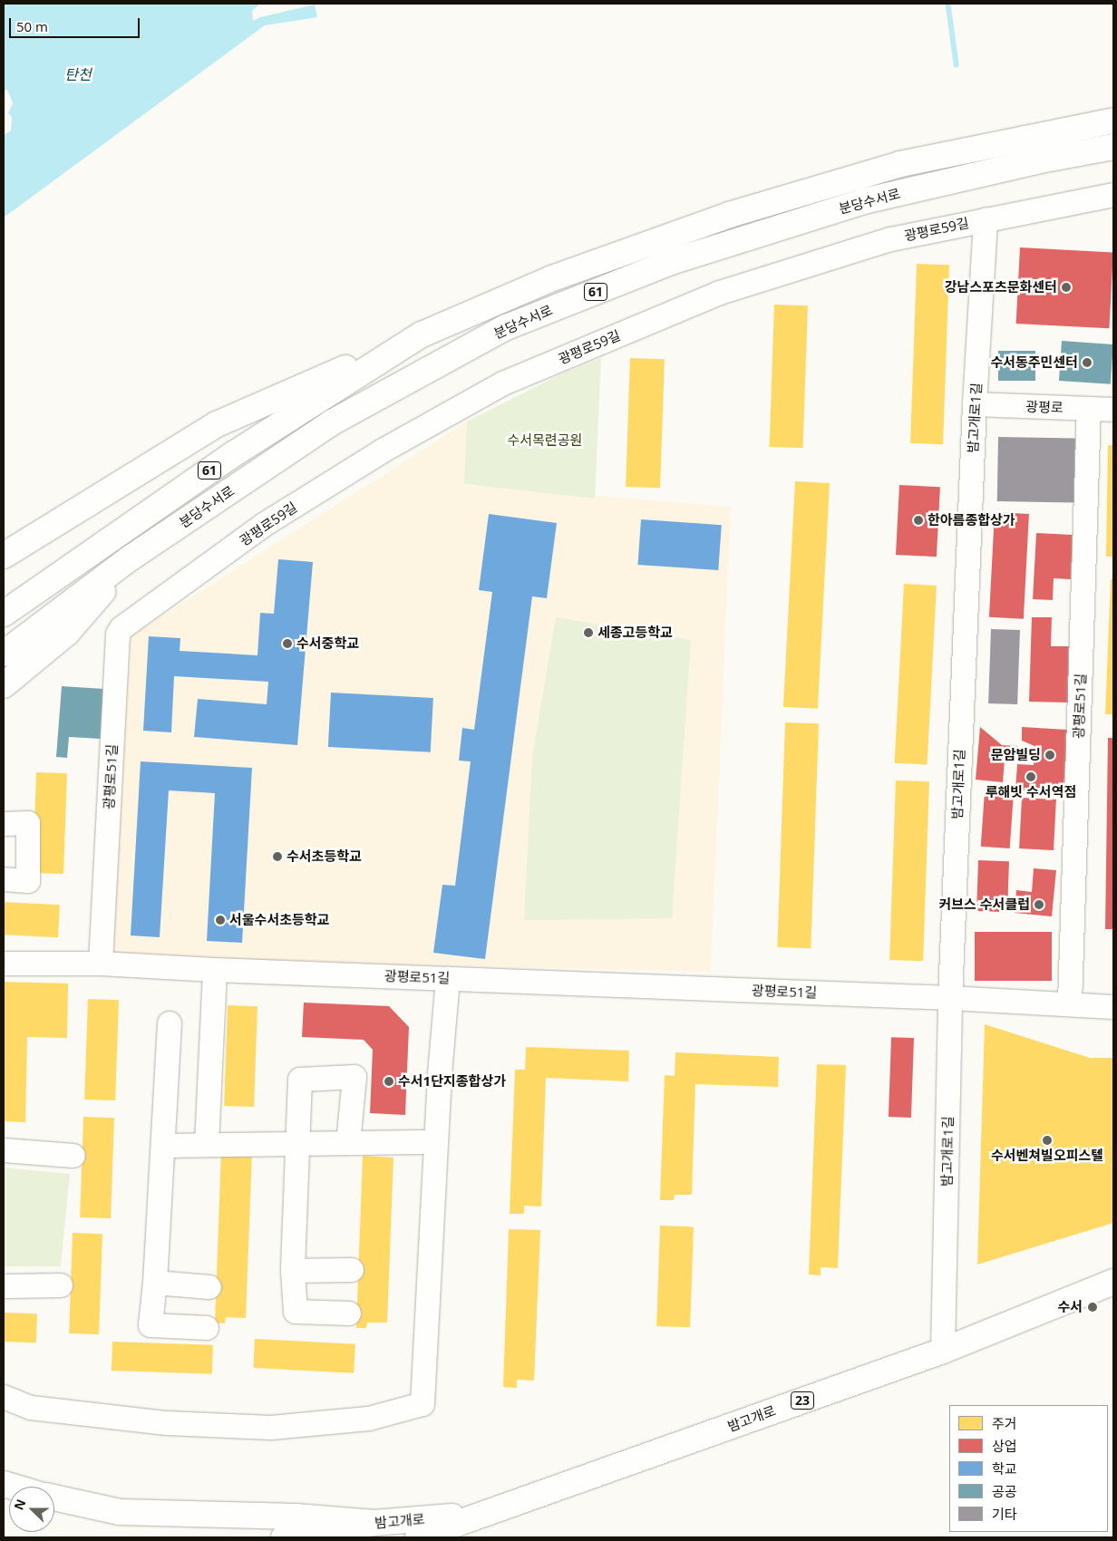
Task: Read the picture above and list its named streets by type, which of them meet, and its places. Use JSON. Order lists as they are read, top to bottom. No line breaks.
{"streets":{"main road":["분당수서로","61","23","밤고개로"],"street":["광평로59길","광평로","밤고개로1길","광평로51길"]},"crossings":[["광평로59길","밤고개로1길"],["광평로59길","광평로51길"],["광평로","밤고개로1길"],["광평로","광평로51길"],["밤고개로1길","광평로51길"],["밤고개로1길","밤고개로"]],"water":["탄천"],"parks":["수서목련공원"],"places":["강남스포츠문화센터","수서동주민센터","한아름종합상가","세종고등학교","수서중학교","문암빌딩","루해빗 수서역점","수서초등학교","커브스 수서클럽","서울수서초등학교","수서1단지종합상가","수서벤쳐빌오피스텔","수서"],"legend":["주거","상업","학교","공공","기타"],"scale_bar":"50 m","north":"left"}
